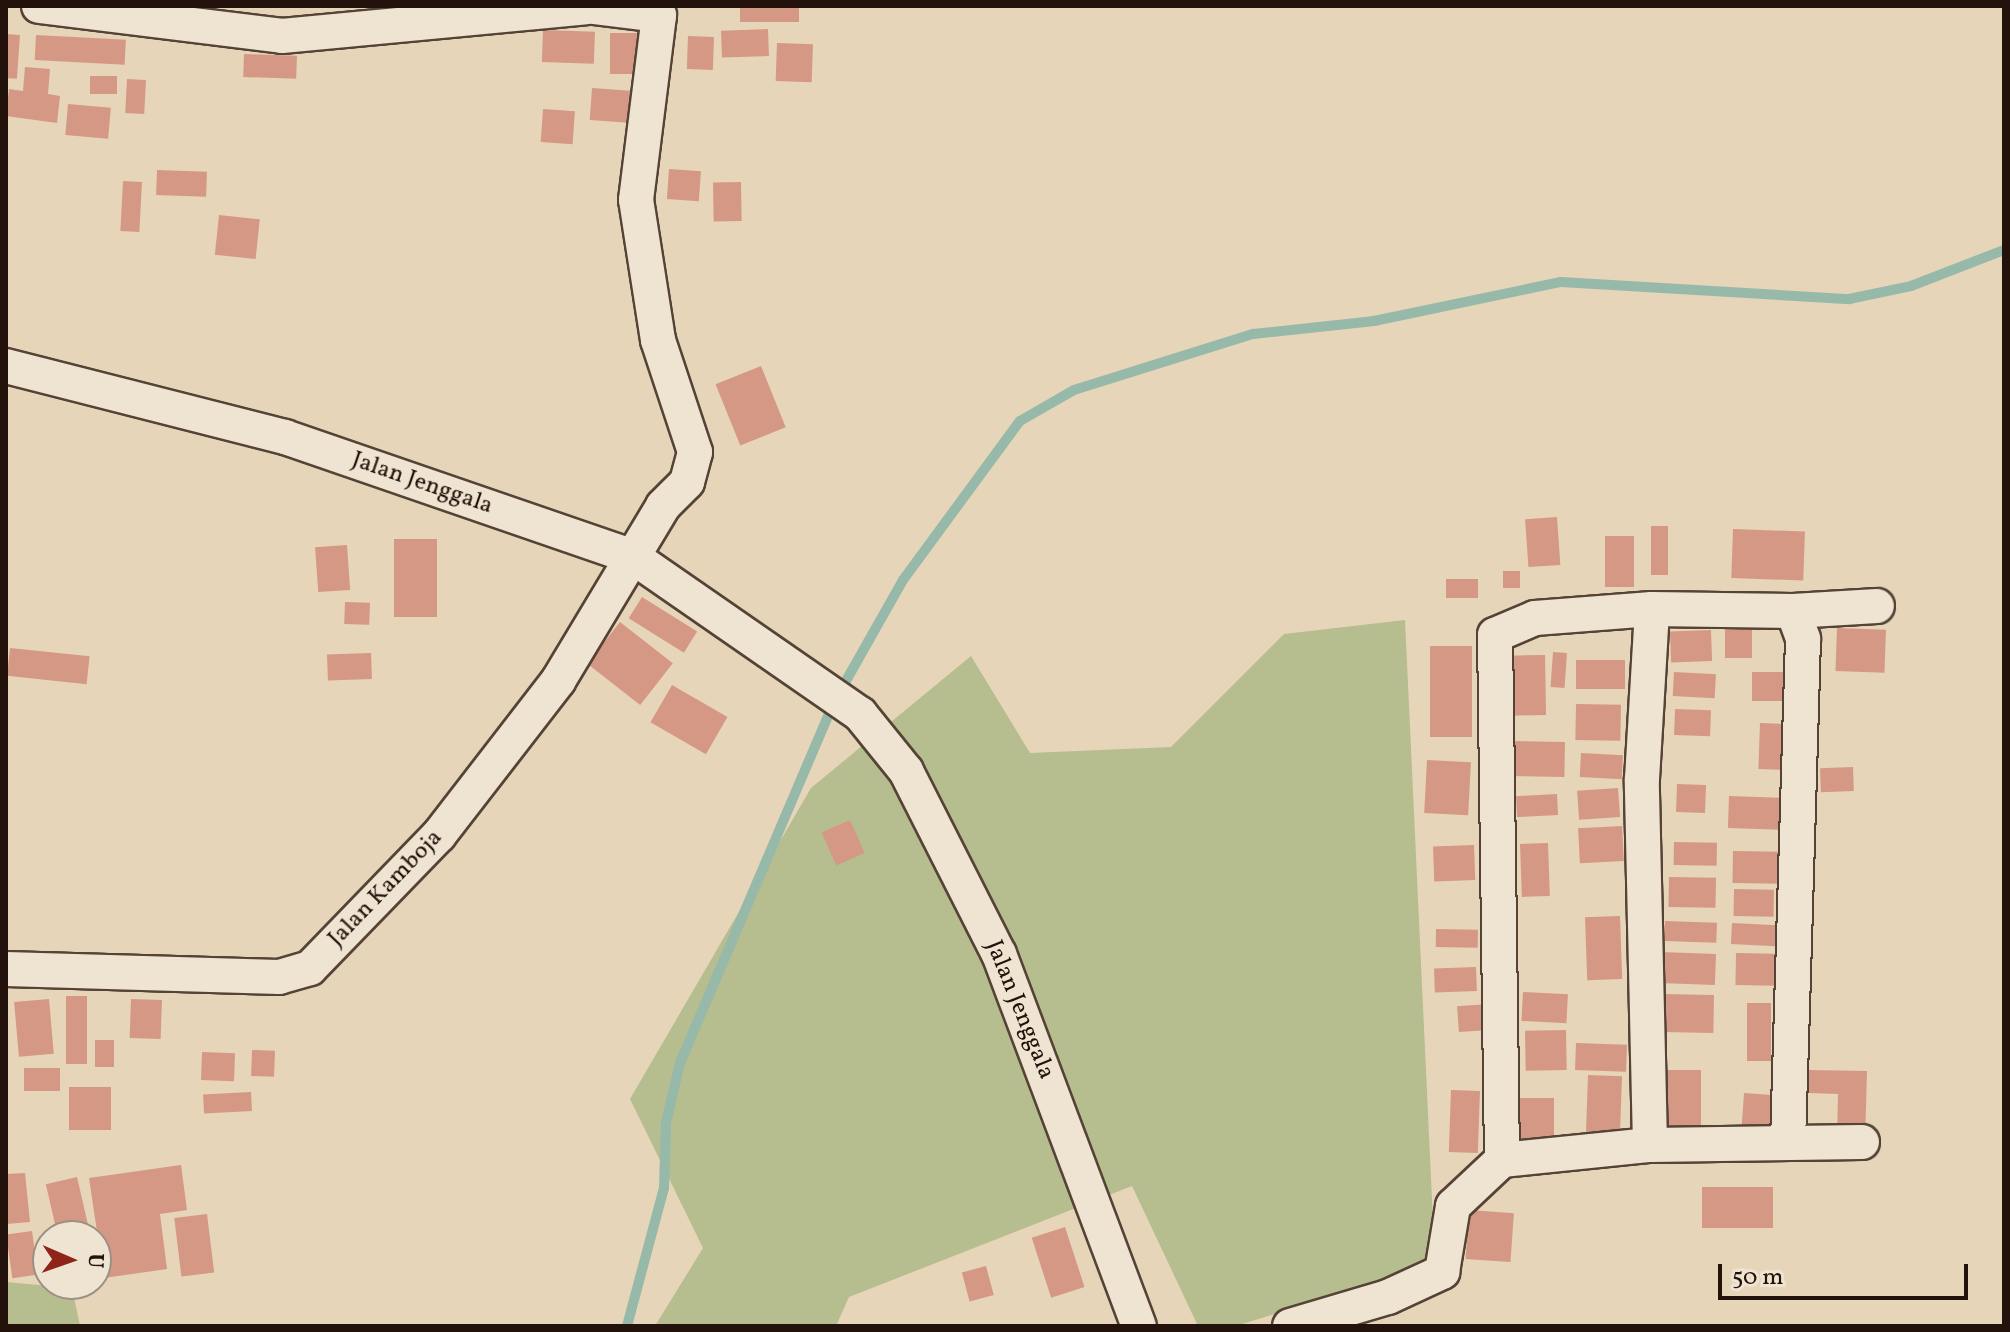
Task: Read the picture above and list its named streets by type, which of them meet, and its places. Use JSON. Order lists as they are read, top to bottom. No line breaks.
{"streets":{"street":["Jalan Jenggala","Jalan Kamboja"]},"crossings":[["Jalan Jenggala","Jalan Kamboja"]],"scale_bar":"50 m","north":"right"}
